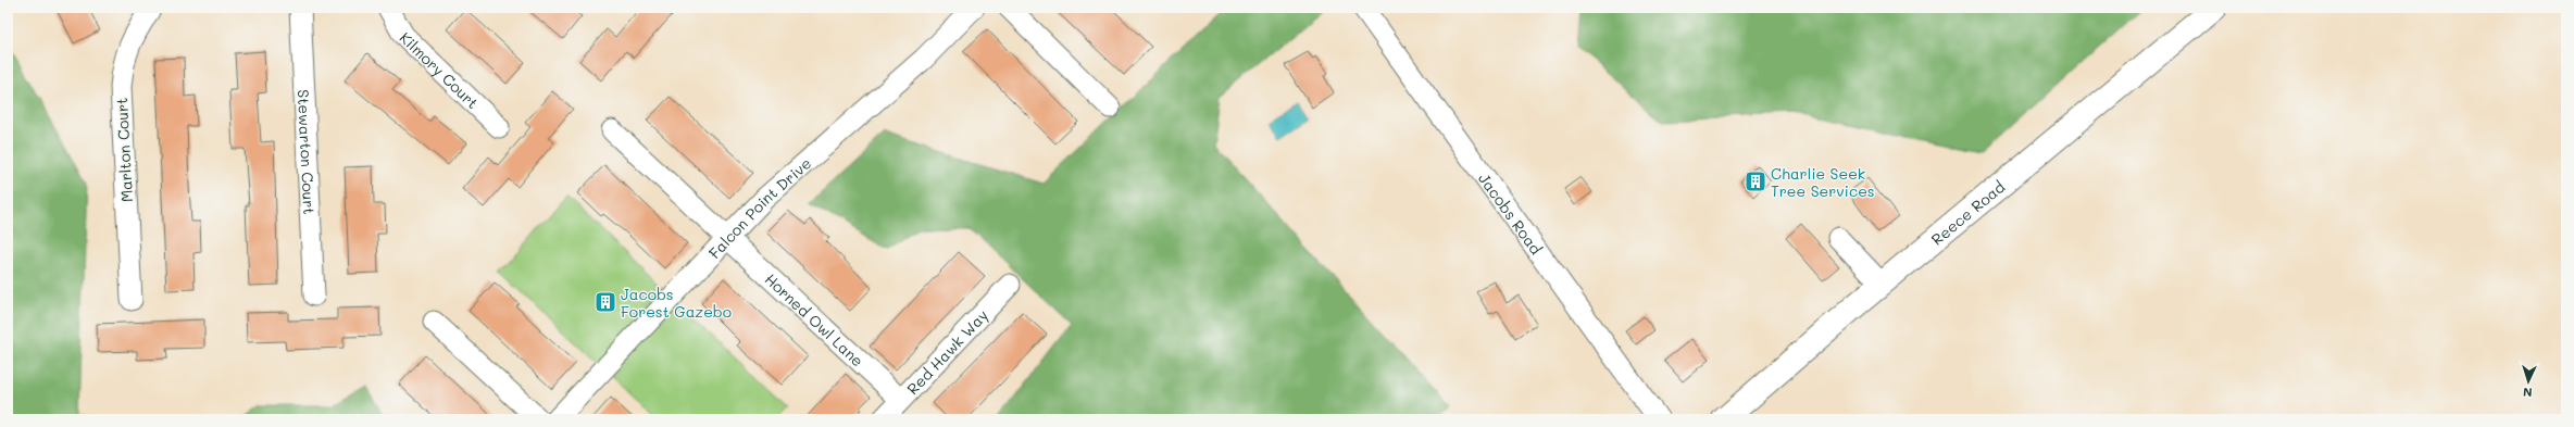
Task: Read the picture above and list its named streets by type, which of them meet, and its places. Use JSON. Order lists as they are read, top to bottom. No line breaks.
{"streets":{"main road":["Reece Road"],"street":["Kilmory Court","Marlton Court","Stewarton Court","Falcon Point Drive","Jacobs Road","Horned Owl Lane","Red Hawk Way"]},"crossings":[["Falcon Point Drive","Horned Owl Lane"],["Horned Owl Lane","Red Hawk Way"]],"places":{"building":["Charlie Seek Tree Services","Jacobs Forest Gazebo"]},"north":"bottom"}
